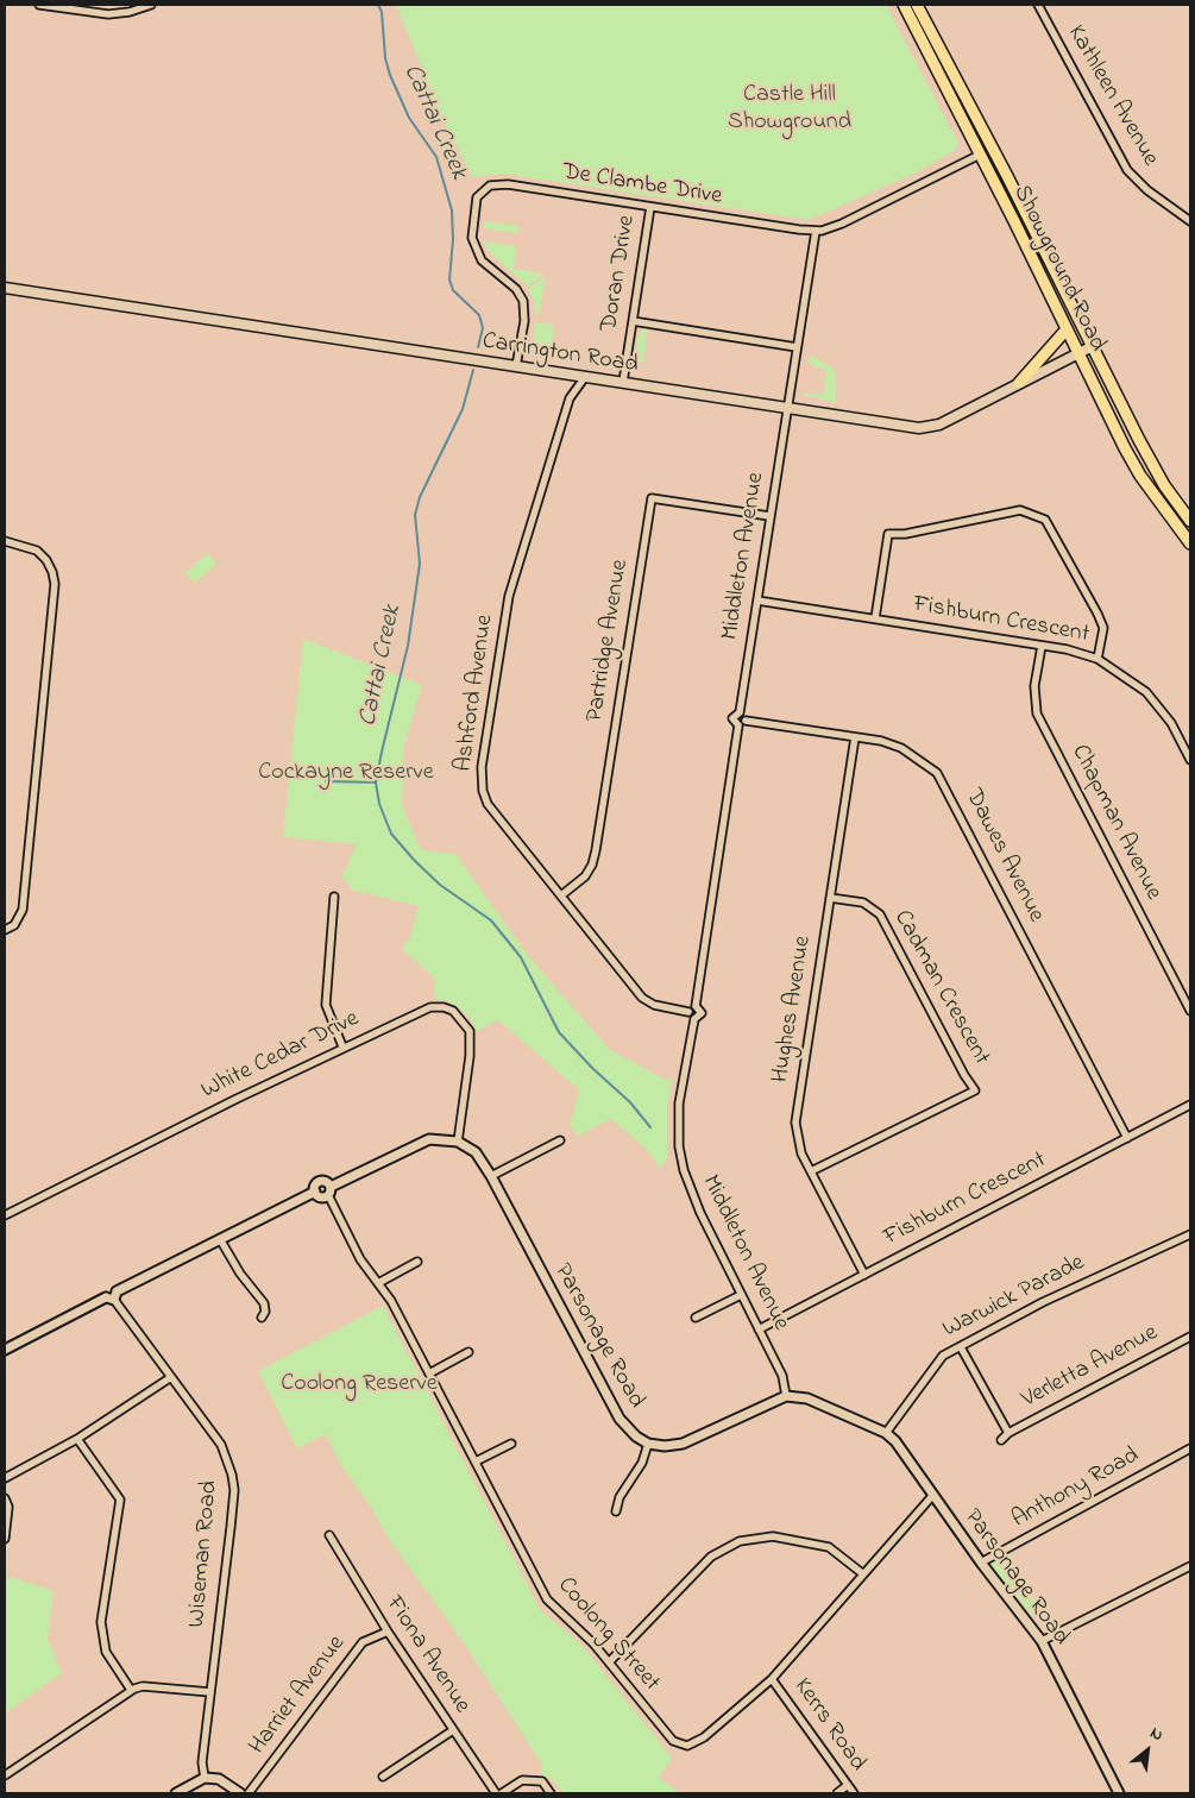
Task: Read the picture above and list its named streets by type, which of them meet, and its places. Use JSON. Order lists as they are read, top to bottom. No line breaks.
{"streets":{"main road":["Showground Road","Carrington Road"],"street":["Kathleen Avenue","De Clambe Drive","Doran Drive","Middleton Avenue","Fishburn Crescent","Partridge Avenue","Ashford Avenue","Chapman Avenue","Dawes Avenue","Cadman Crescent","Hughes Avenue","White Cedar Drive","Warwick Parade","Parsonage Road","Verletta Avenue","Anthony Road","Wiseman Road","Coolong Street","Fiona Avenue","Harriet Avenue","Kerrs Road"]},"crossings":[["De Clambe Drive","Showground Road"],["De Clambe Drive","Doran Drive"],["De Clambe Drive","Carrington Road"],["De Clambe Drive","Middleton Avenue"],["Showground Road","Carrington Road"],["Doran Drive","Carrington Road"],["Carrington Road","Middleton Avenue"],["Carrington Road","Ashford Avenue"],["Middleton Avenue","Fishburn Crescent"],["Middleton Avenue","Partridge Avenue"],["Middleton Avenue","Dawes Avenue"],["Middleton Avenue","Parsonage Road"],["Fishburn Crescent","Chapman Avenue"],["Fishburn Crescent","Dawes Avenue"],["Fishburn Crescent","Hughes Avenue"],["Partridge Avenue","Ashford Avenue"],["Dawes Avenue","Hughes Avenue"],["Cadman Crescent","Hughes Avenue"],["White Cedar Drive","Parsonage Road"],["Warwick Parade","Parsonage Road"],["Warwick Parade","Verletta Avenue"],["Parsonage Road","Anthony Road"],["Parsonage Road","Coolong Street"],["Coolong Street","Kerrs Road"],["Fiona Avenue","Harriet Avenue"]],"water":["Cattai Creek"],"parks":["Castle Hill Showground","Cockayne Reserve","Coolong Reserve"],"north":"top right"}
